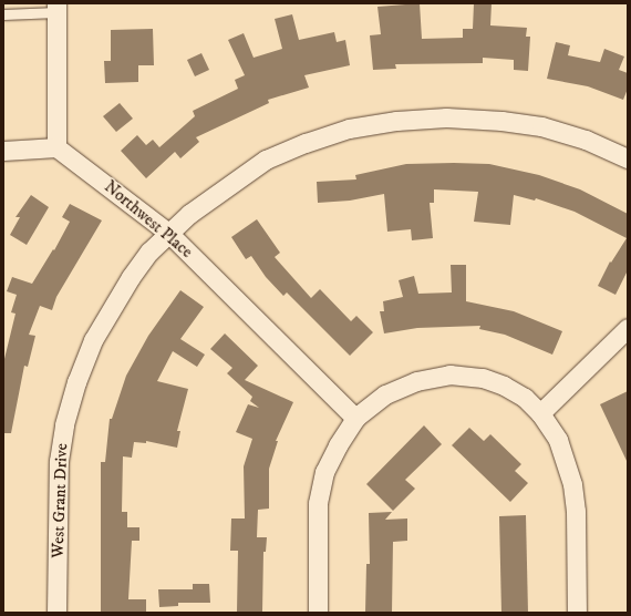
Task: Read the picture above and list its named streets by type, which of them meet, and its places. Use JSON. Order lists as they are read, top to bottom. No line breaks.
{"streets":{"street":["Northwest Place","West Grant Drive"]},"crossings":[["Northwest Place","West Grant Drive"]]}
